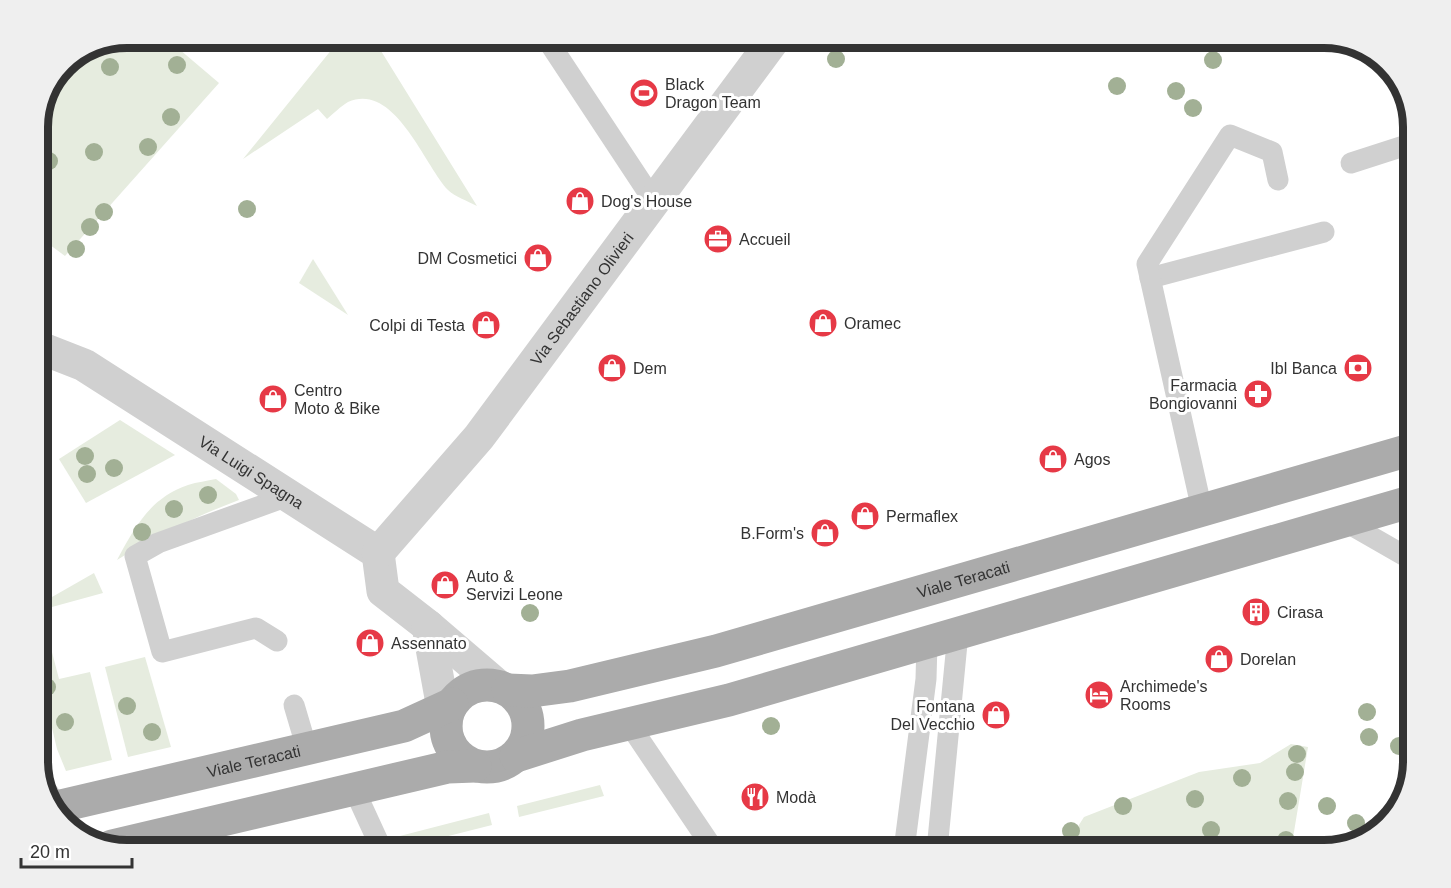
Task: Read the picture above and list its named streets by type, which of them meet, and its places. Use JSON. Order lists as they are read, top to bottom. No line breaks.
{"streets":{"main road":["Viale Teracati"],"street":["Via Sebastiano Olivieri","Via Luigi Spagna"]},"crossings":[["Via Sebastiano Olivieri","Via Luigi Spagna"]],"places":{"sports":["Black Dragon Team"],"shop":["Dog's House","DM Cosmetici","Oramec","Colpi di Testa","Dem","Centro Moto & Bike","Agos","Permaflex","B.Form's","Auto & Servizi Leone","Assennato","Dorelan","Fontana Del Vecchio"],"office":["Accueil"],"bank":["Ibl Banca"],"pharmacy":["Farmacia Bongiovanni"],"building":["Cirasa"],"hotel":["Archimede's Rooms"],"restaurant":["Modà"]},"scale_bar":"20 m"}
